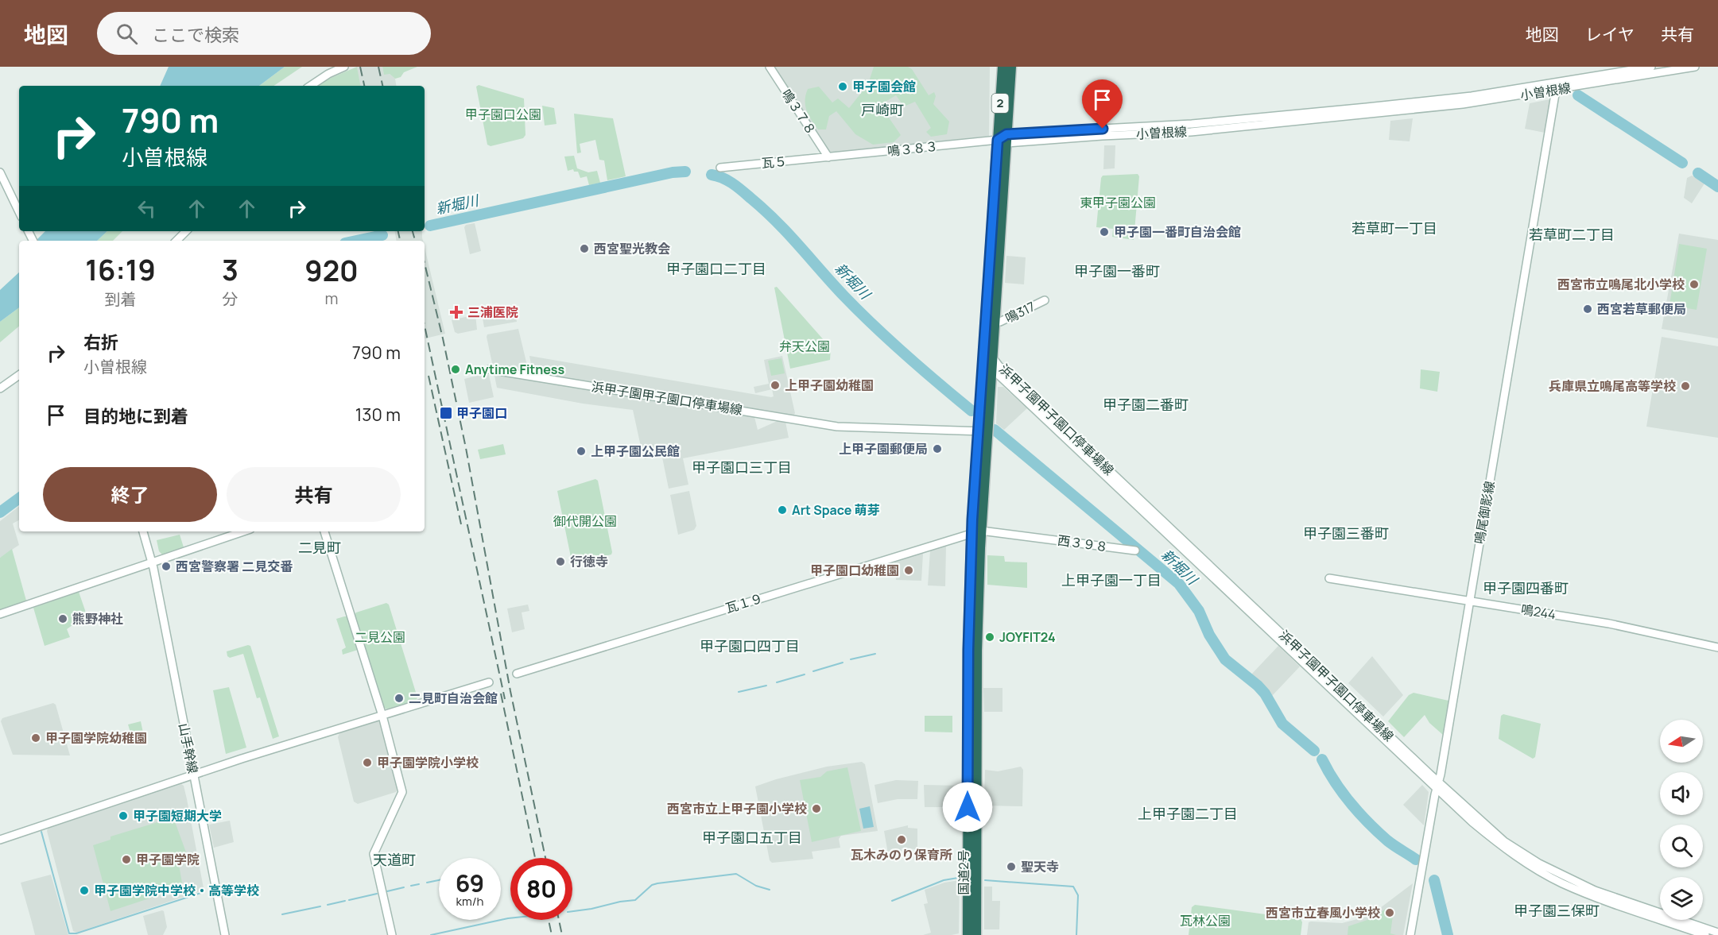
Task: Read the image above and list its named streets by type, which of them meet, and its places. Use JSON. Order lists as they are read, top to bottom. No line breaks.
{"streets":{"highway":["2","国道2号"],"street":["小曽根線","鳴３７８","鳴３８３","瓦５","鳴317","浜甲子園甲子園口停車場線","鳴尾御影線","西３９８","瓦１９","鳴244","山手幹線"]},"crossings":[["小曽根線","鳴３８３"],["小曽根線","鳴尾御影線"],["小曽根線","国道2号"],["鳴３７８","鳴３８３"],["鳴３７８","瓦５"],["鳴３８３","瓦５"],["鳴３８３","国道2号"],["鳴317","国道2号"],["浜甲子園甲子園口停車場線","鳴尾御影線"],["浜甲子園甲子園口停車場線","国道2号"],["鳴尾御影線","鳴244"],["西３９８","瓦１９"],["西３９８","国道2号"],["瓦１９","国道2号"]],"districts":["戸崎町","若草町一丁目","若草町二丁目","甲子園口二丁目","甲子園一番町","甲子園二番町","甲子園口三丁目","甲子園三番町","二見町","上甲子園一丁目","甲子園四番町","甲子園口四丁目","上甲子園二丁目","甲子園口五丁目","天道町","甲子園三保町"],"water":["新堀川"],"parks":["甲子園口公園","東甲子園公園","弁天公園","御代開公園","二見公園","瓦林公園"],"places":{"other":["甲子園会館","甲子園一番町自治会館","西宮聖光教会","西宮市立鳴尾北小学校","西宮若草郵便局","Anytime Fitness","上甲子園幼稚園","兵庫県立鳴尾高等学校","上甲子園郵便局","上甲子園公民館","Art Space 萌芽","行徳寺","西宮警察署 二見交番","甲子園口幼稚園","熊野神社","JOYFIT24","二見町自治会館","甲子園学院幼稚園","甲子園学院小学校","西宮市立上甲子園小学校","甲子園短期大学","瓦木みのり保育所","甲子園学院","聖天寺","甲子園学院中学校・高等学校","西宮市立春風小学校"],"health":["三浦医院"],"transit":["甲子園口"]},"north":"left","page":{"header":"地図","search":"ここで検索","nav":["地図","レイヤ","共有"],"turn":["790 m","小曽根線"],"eta":["16:19","到着","3","分","920","m"],"list":[{"name":"右折","note":"小曽根線","value":"790 m"},{"name":"目的地に到着","value":"130 m"}],"buttons":["終了","共有"],"speed":"69 km/h","limit":"80"}}
